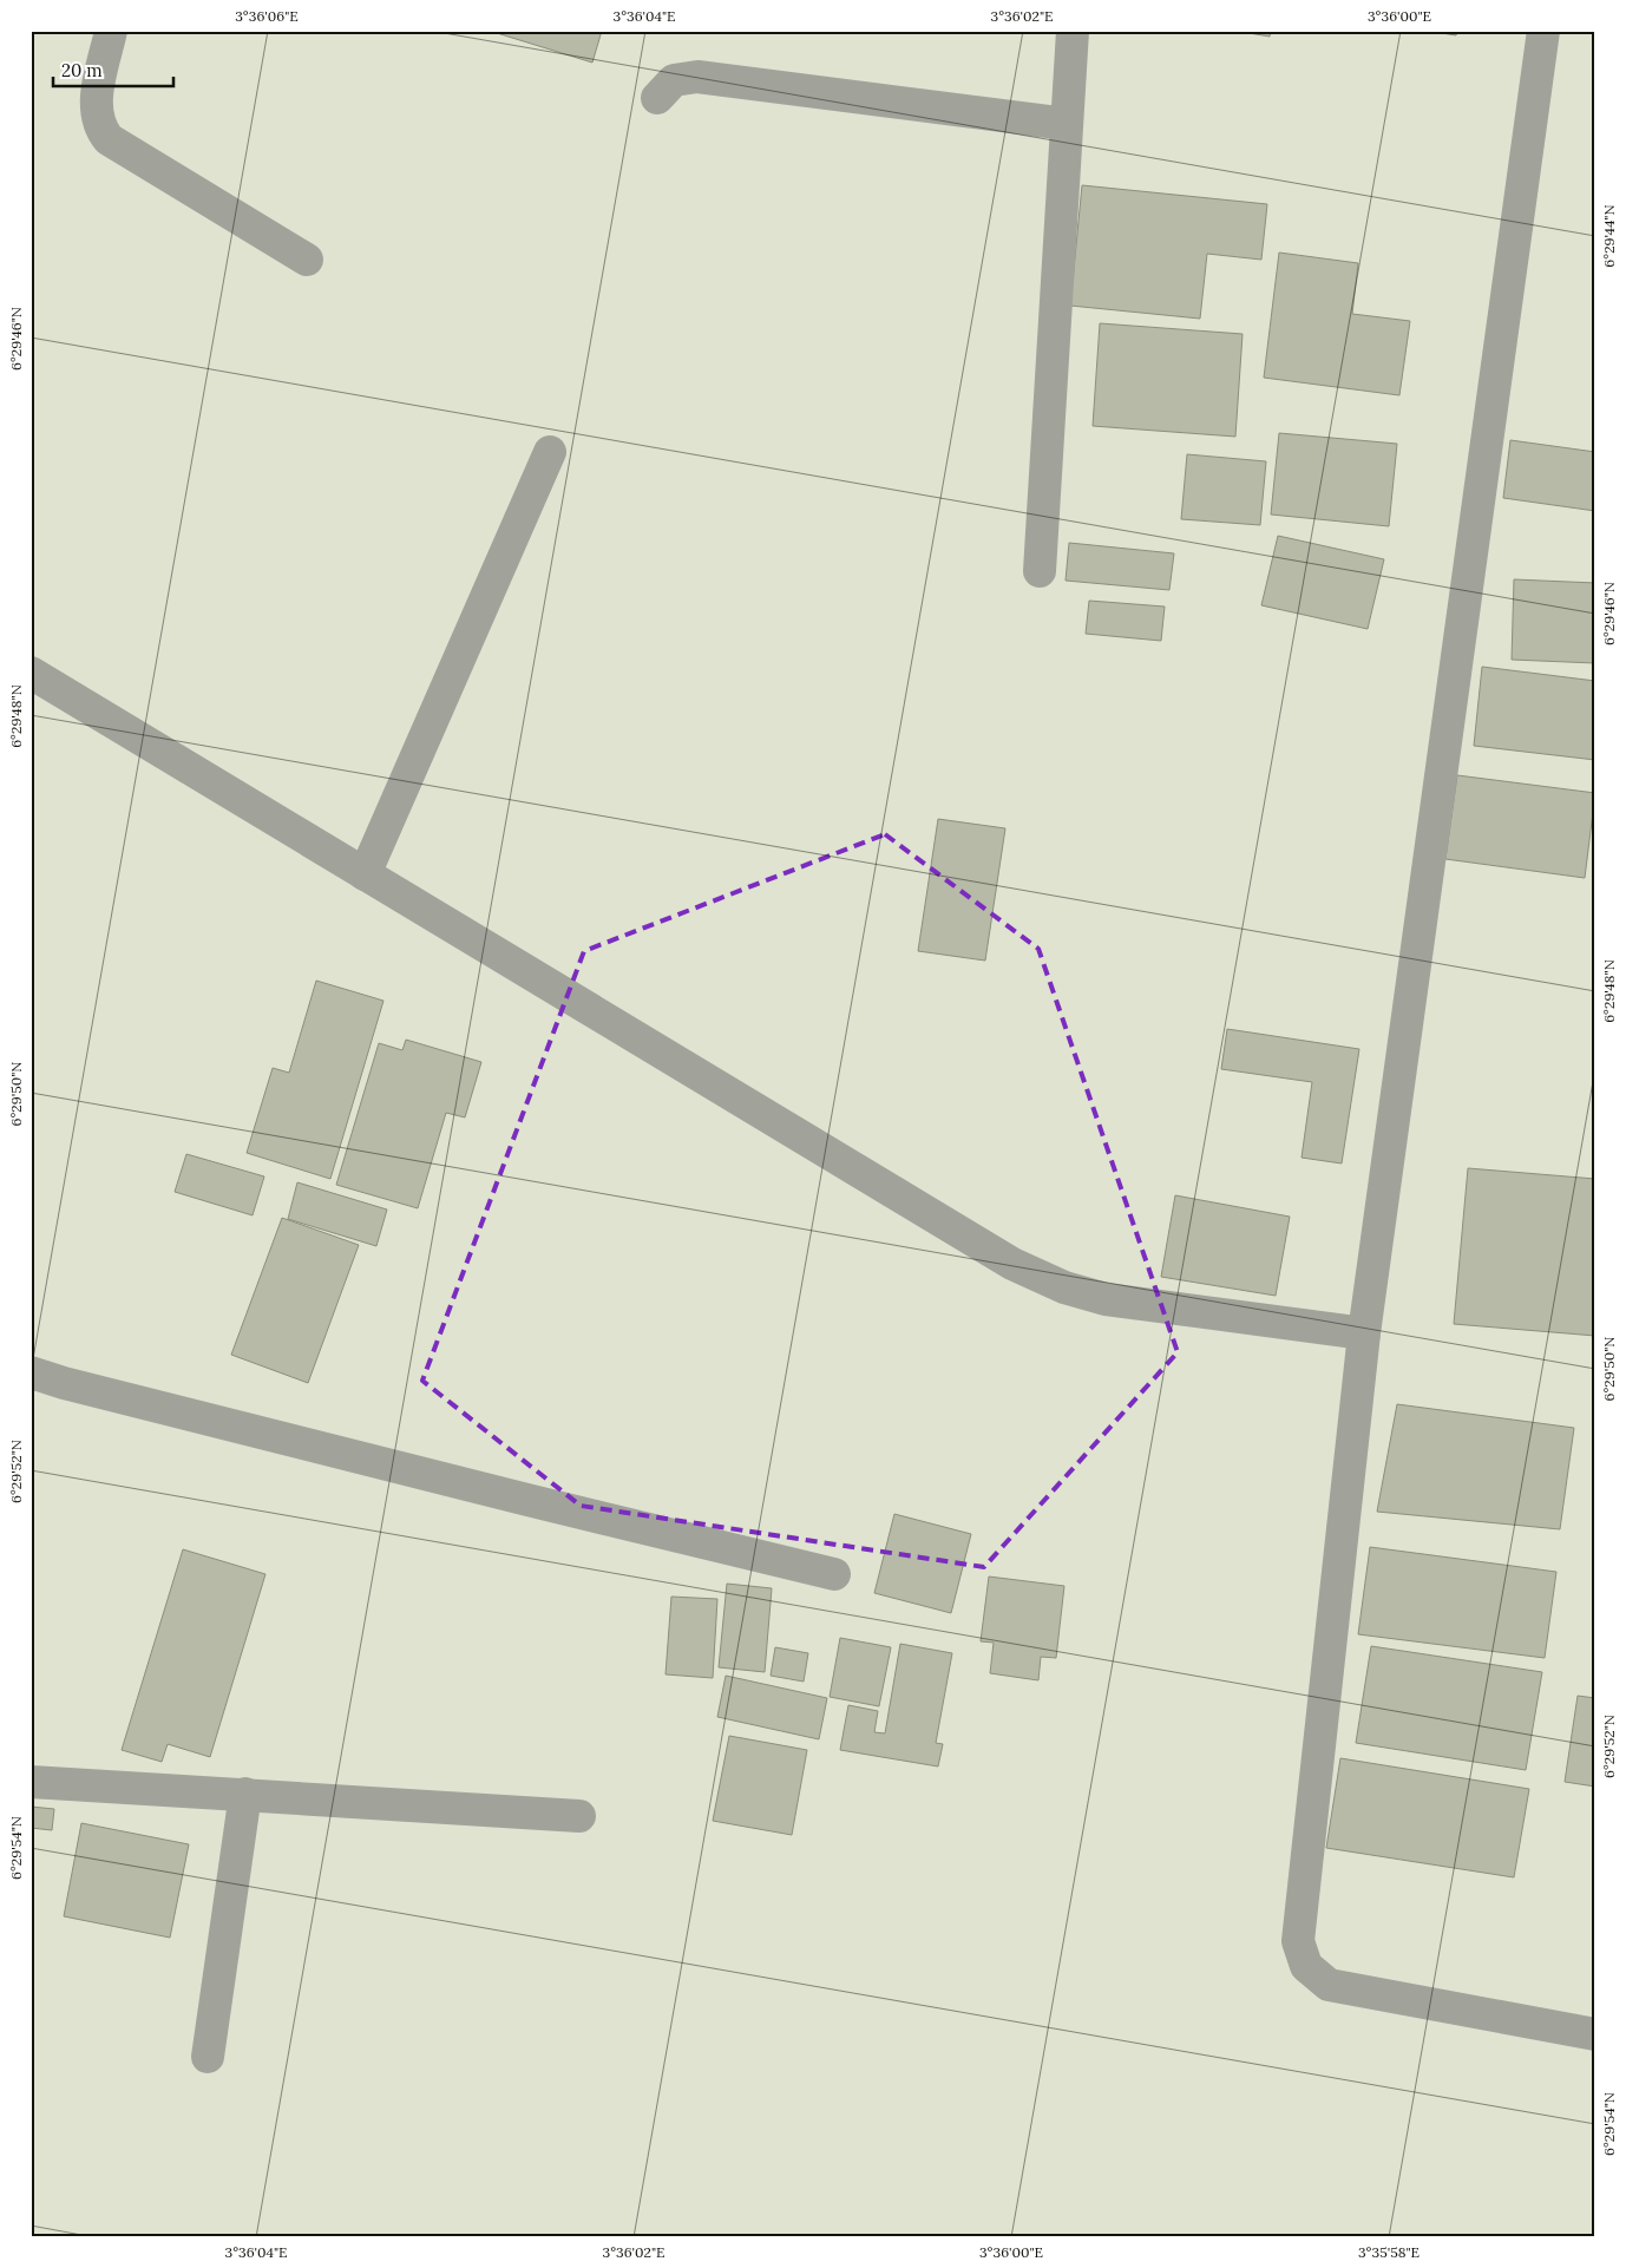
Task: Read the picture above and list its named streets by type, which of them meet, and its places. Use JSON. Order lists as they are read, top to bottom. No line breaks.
{"scale_bar":"20 m","coordinates":["3°36'06\"E","3°36'04\"E","3°36'02\"E","3°36'00\"E","6°29'44\"N","6°29'46\"N","6°29'48\"N","6°29'50\"N","6°29'52\"N","6°29'54\"N","3°35'58\"E"]}
